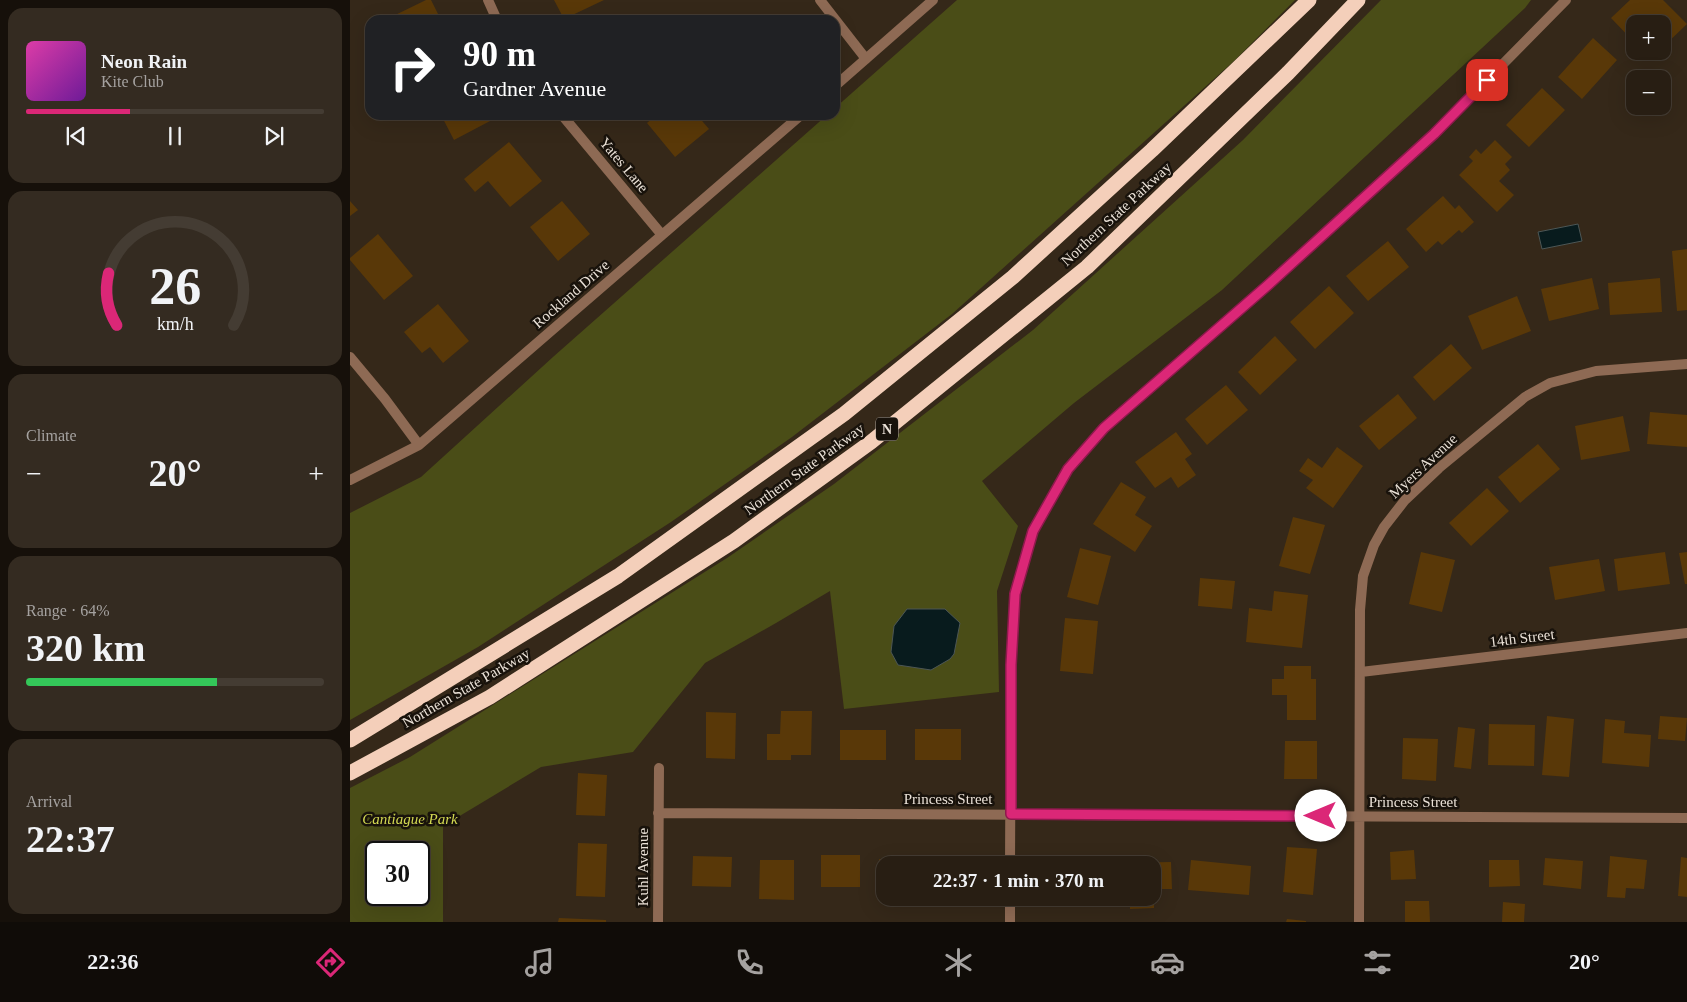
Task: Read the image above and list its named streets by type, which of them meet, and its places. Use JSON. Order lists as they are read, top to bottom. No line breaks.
{"streets":{"highway":["Northern State Parkway","N"],"street":["Yates Lane","Rockland Drive","Myers Avenue","14th Street","Princess Street","Kuhl Avenue"]},"crossings":[["Yates Lane","Rockland Drive"],["Myers Avenue","14th Street"],["Myers Avenue","Princess Street"],["Princess Street","Kuhl Avenue"]],"parks":["Cantiague Park"],"page":{"map_buttons":["+","−"],"turn":["90 m","Gardner Avenue"],"song":["Neon Rain","Kite Club"],"tile":["Climate",["Range · 64%","320 km"],["Arrival","22:37"]],"heat":["−","20°","+"],"limit":"30","trip":"22:37 · 1 min · 370 m","tabs":["22:36","20°"],"gauge":["26","km/h"]}}
